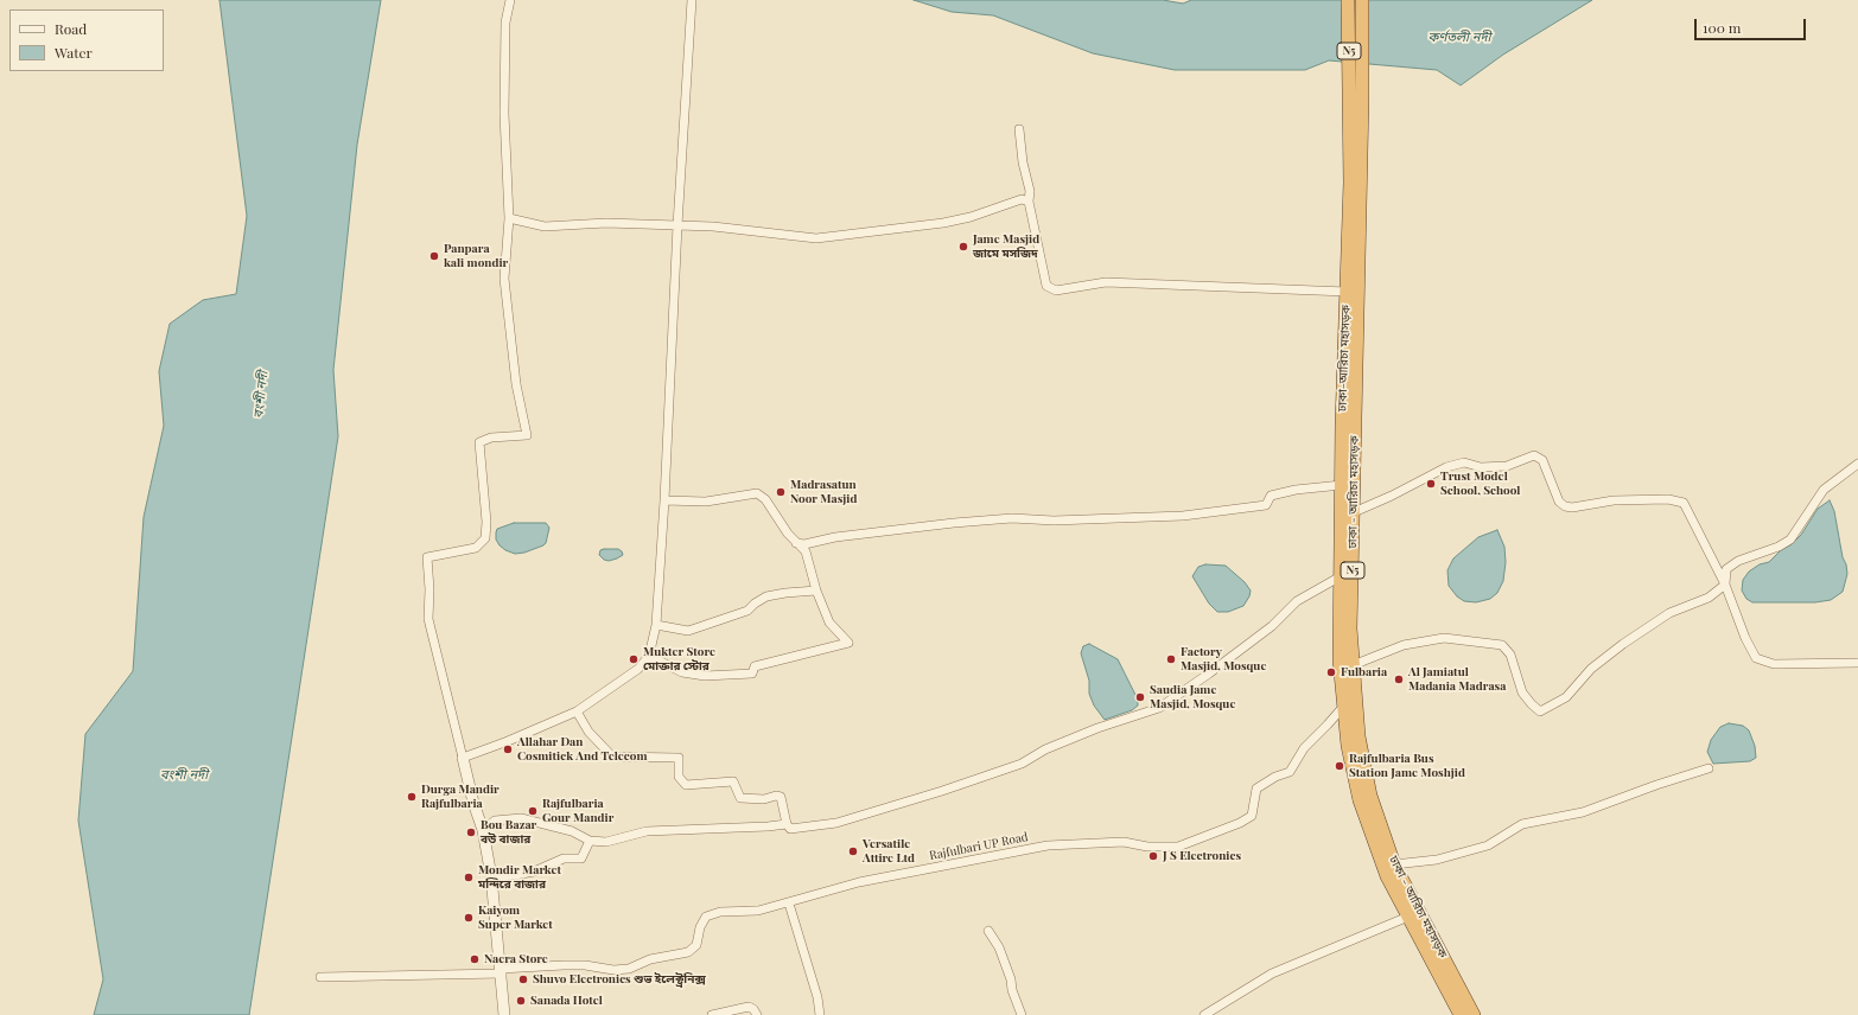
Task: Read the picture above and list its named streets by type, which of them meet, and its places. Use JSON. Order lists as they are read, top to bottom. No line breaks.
{"streets":{"highway":["N5","ঢাকা-আরিচা মহাসড়ক","ঢাকা - আরিচা মহাসড়ক"],"street":["Rajfulbari UP Road"]},"crossings":[["N5","ঢাকা-আরিচা মহাসড়ক"],["N5","ঢাকা - আরিচা মহাসড়ক"],["ঢাকা-আরিচা মহাসড়ক","ঢাকা - আরিচা মহাসড়ক"],["ঢাকা-আরিচা মহাসড়ক","Rajfulbari UP Road"]],"water":["কর্ণতলী নদী","বংশী নদী"],"places":["Jame Masjid জামে মসজিদ","Panpara kali mondir","Trust Model School, School","Madrasatun Noor Masjid","Mukter Store মোক্তার স্টোর","Factory Masjid, Mosque","Fulbaria","Al Jamiatul Madania Madrasa","Saudia Jame Masjid, Mosque","Allahar Dan Cosmitick And Telecom","Rajfulbaria Bus Station Jame Moshjid","Durga Mandir Rajfulbaria","Rajfulbaria Gour Mandir","Bou Bazar বউ বাজার","Versatile Attire Ltd","J S Electronics","Mondir Market মন্দিরে বাজার","Kaiyom Super Market","Naera Store","Shuvo Electronics শুভ ইলেক্ট্রনিক্স","Sanada Hotel"],"legend":["Road","Water"],"scale_bar":"100 m"}
